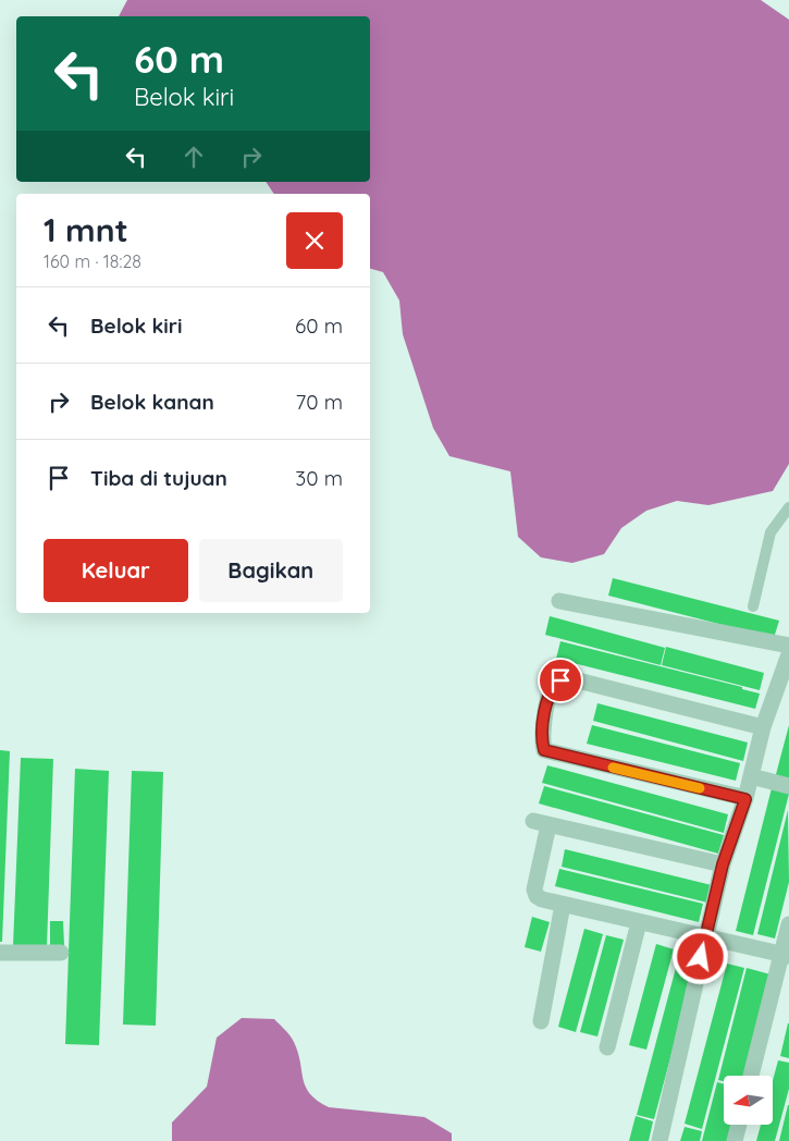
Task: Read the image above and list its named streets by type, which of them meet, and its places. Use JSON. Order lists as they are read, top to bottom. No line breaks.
{"north":"left","page":{"turn":["60 m","Belok kiri"],"heading":["1 mnt","160 m · 18:28"],"list":[{"name":"Belok kiri","value":"60 m"},{"name":"Belok kanan","value":"70 m"},{"name":"Tiba di tujuan","value":"30 m"}],"buttons":["Keluar","Bagikan"]}}
